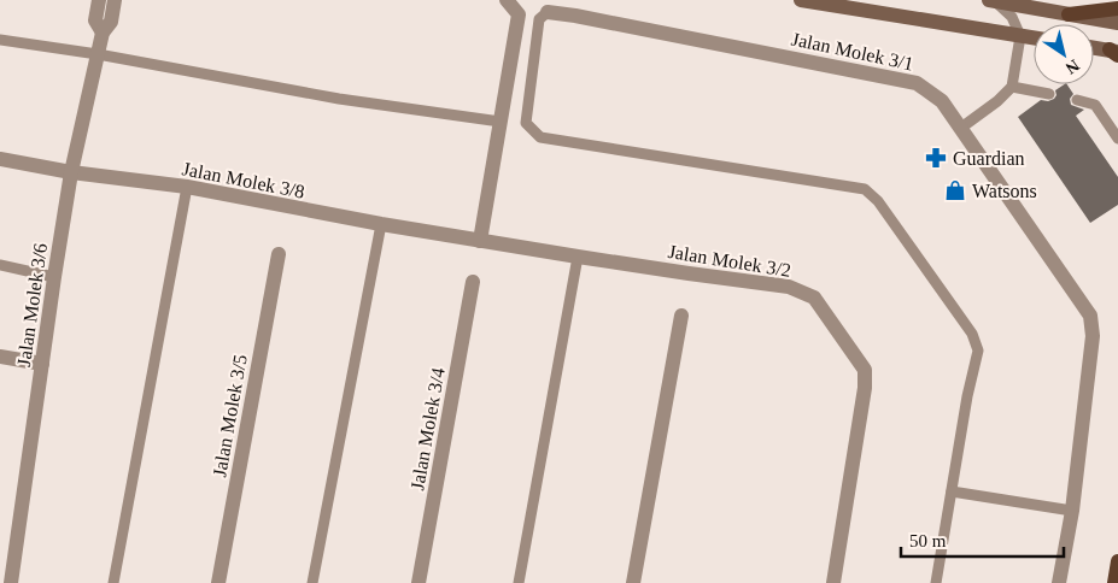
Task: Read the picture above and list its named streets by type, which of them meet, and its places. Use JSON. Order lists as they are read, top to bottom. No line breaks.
{"streets":{"street":["Jalan Molek 3/1","Jalan Molek 3/8","Jalan Molek 3/2","Jalan Molek 3/6","Jalan Molek 3/5","Jalan Molek 3/4"]},"crossings":[["Jalan Molek 3/8","Jalan Molek 3/2"],["Jalan Molek 3/8","Jalan Molek 3/6"]],"places":{"pharmacy":["Guardian"],"shop":["Watsons"]},"scale_bar":"50 m","north":"bottom right"}
